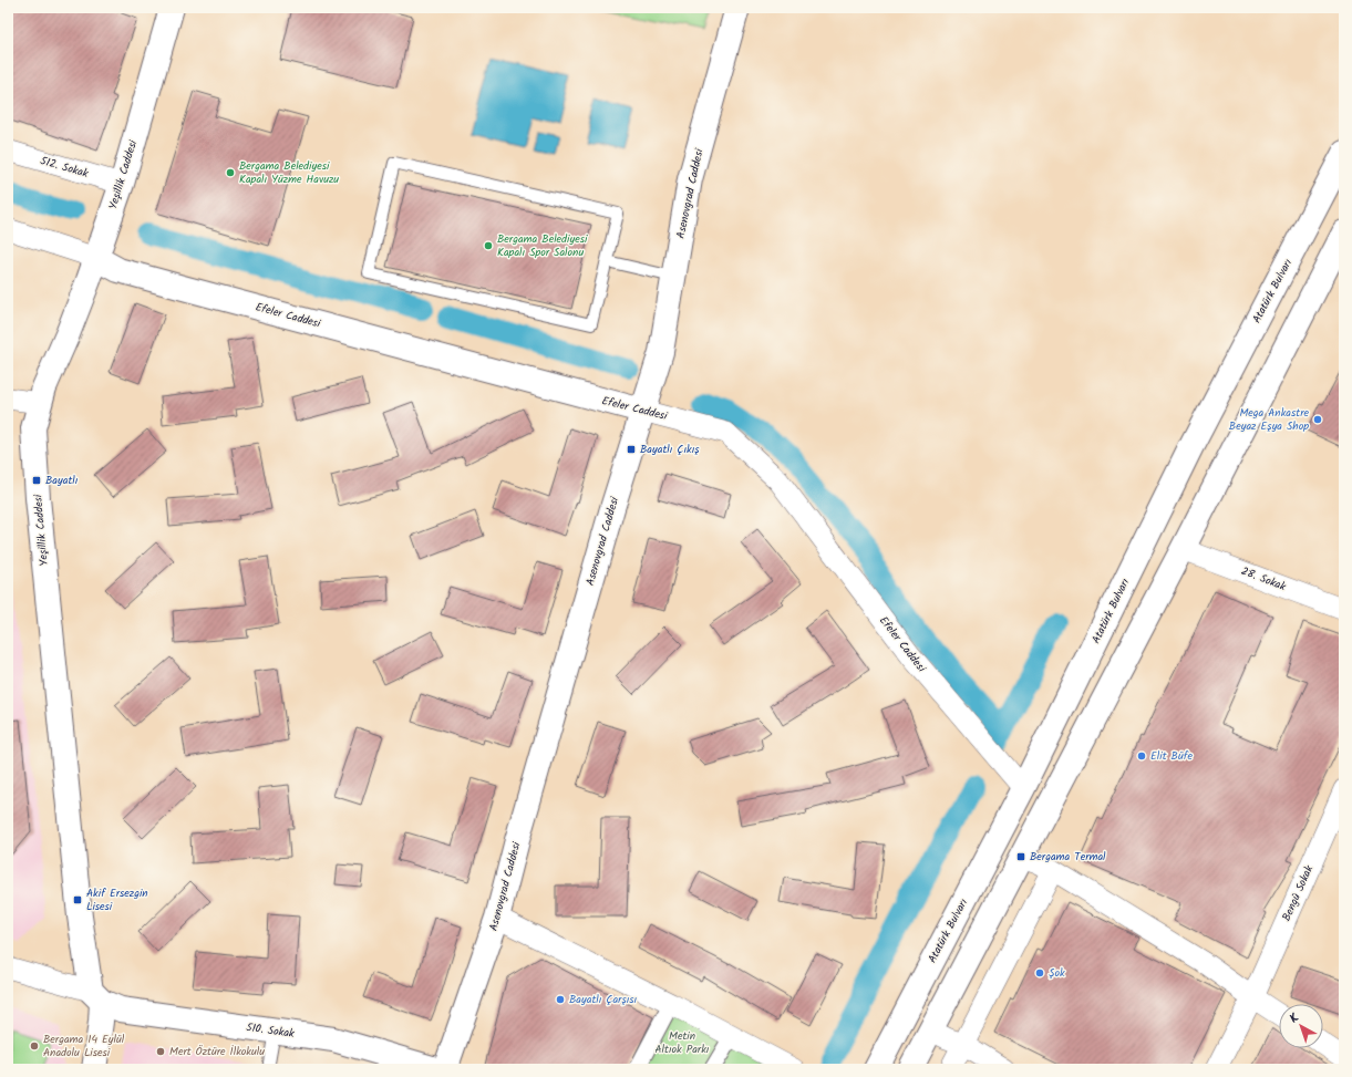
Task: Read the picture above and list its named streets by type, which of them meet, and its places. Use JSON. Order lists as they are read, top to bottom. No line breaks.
{"streets":{"main road":["Yeşillik Caddesi","Asenovgrad Caddesi","Atatürk Bulvarı","Efeler Caddesi","510. Sokak"],"street":["512. Sokak","28. Sokak","Bengü Sokak"]},"crossings":[["512. Sokak","Yeşillik Caddesi"],["Yeşillik Caddesi","Efeler Caddesi"],["Yeşillik Caddesi","510. Sokak"],["Asenovgrad Caddesi","Efeler Caddesi"],["Atatürk Bulvarı","Efeler Caddesi"]],"parks":["Metin Altıok Parkı"],"places":{"other":["Bergama Belediyesi Kapalı Yüzme Havuzu","Bergama Belediyesi Kapalı Spor Salonu","Mega Ankastre Beyaz Eşya Shop","Elit Büfe","Şok","Bayatlı Çarşısı","Bergama 14 Eylül Anadolu Lisesi","Mert Öztüre İlkokulu"],"transit":["Bayatlı Çıkış","Bayatlı","Bergama Termal","Akif Ersezgin Lisesi"]},"north":"top left"}
